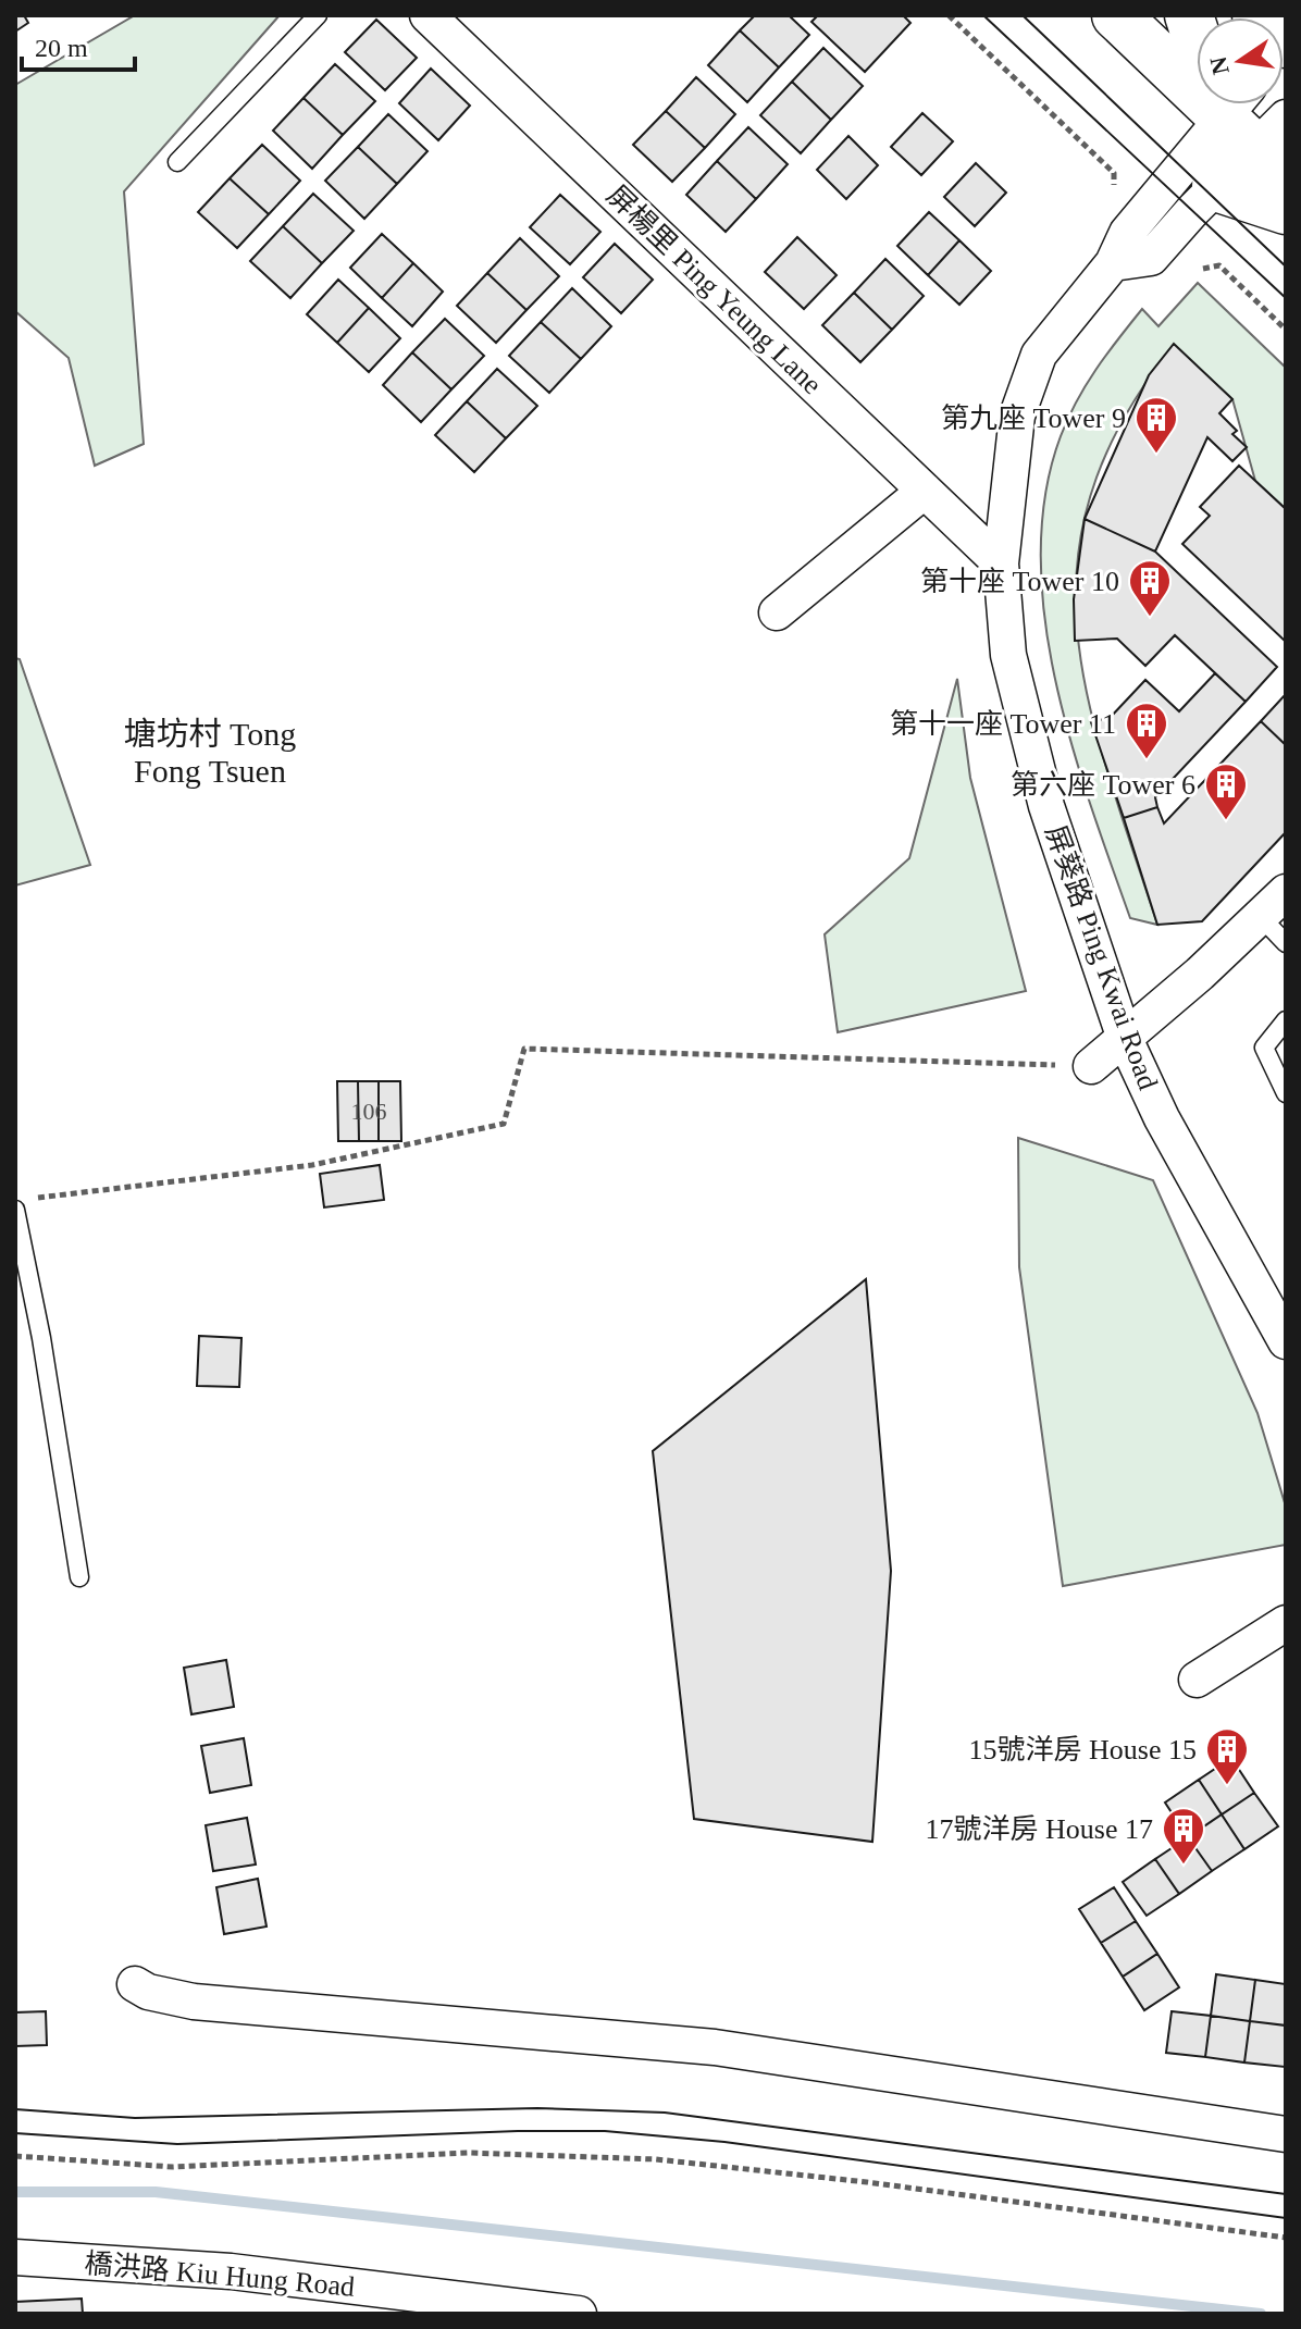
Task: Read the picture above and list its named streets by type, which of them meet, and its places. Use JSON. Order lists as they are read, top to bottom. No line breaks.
{"streets":{"street":["屏楊里 Ping Yeung Lane","屏葵路 Ping Kwai Road","橋洪路 Kiu Hung Road"]},"crossings":[["屏楊里 Ping Yeung Lane","屏葵路 Ping Kwai Road"]],"districts":["塘坊村 Tong Fong Tsuen"],"places":{"building":["第九座 Tower 9","第十座 Tower 10","第十一座 Tower 11","第六座 Tower 6","15號洋房 House 15","17號洋房 House 17"]},"house_numbers":["106"],"scale_bar":"20 m","north":"left"}
